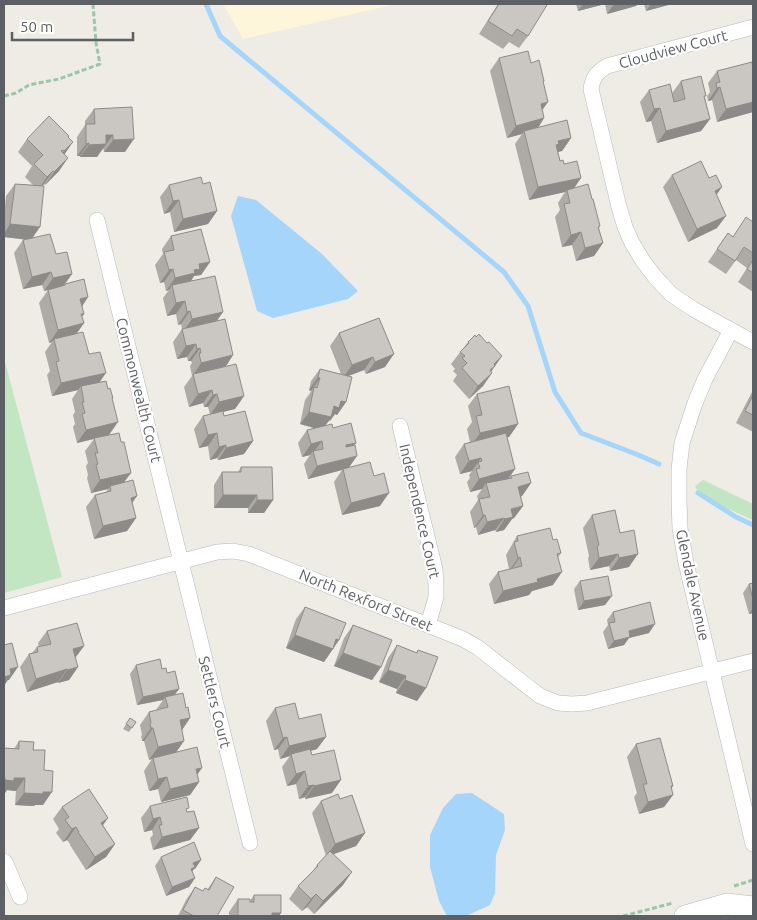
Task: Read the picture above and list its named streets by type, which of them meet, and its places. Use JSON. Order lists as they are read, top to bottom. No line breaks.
{"streets":{"street":["Cloudview Court","Commonwealth Court","Independence Court","Glendale Avenue","North Rexford Street","Settlers Court"]},"crossings":[["Cloudview Court","Glendale Avenue"],["Commonwealth Court","North Rexford Street"],["Commonwealth Court","Settlers Court"],["Independence Court","North Rexford Street"],["Glendale Avenue","North Rexford Street"],["North Rexford Street","Settlers Court"]],"scale_bar":"50 m"}
